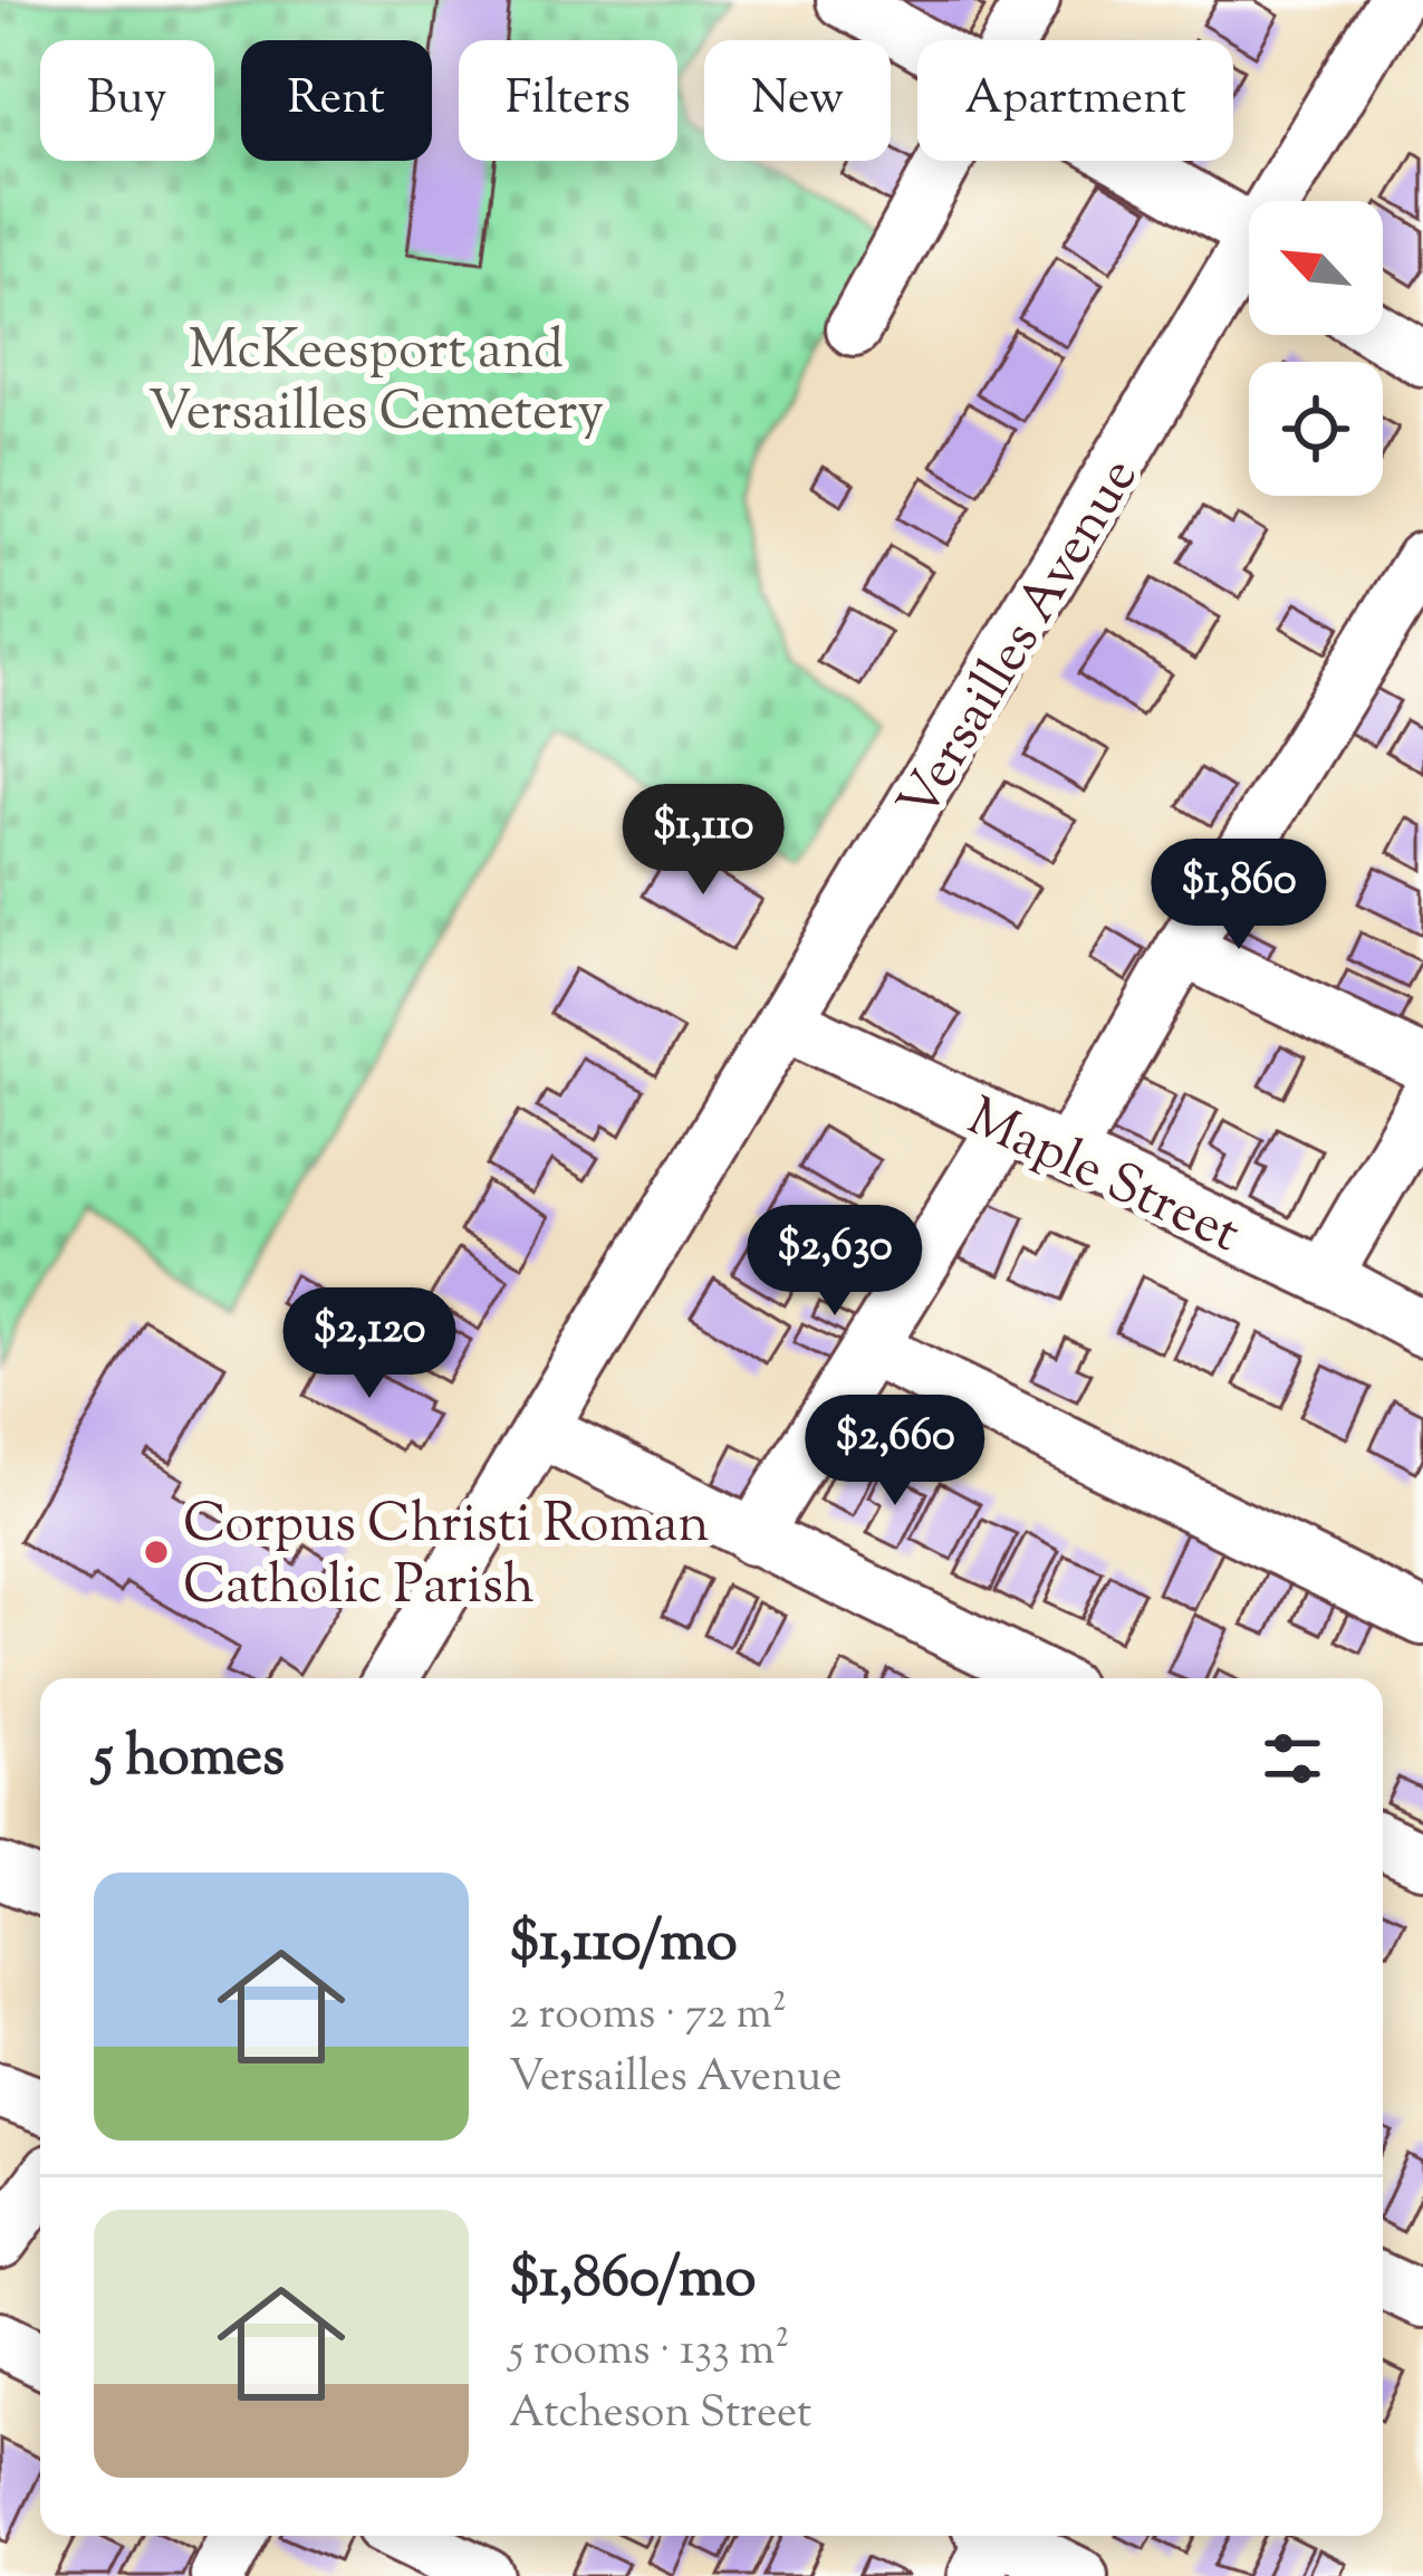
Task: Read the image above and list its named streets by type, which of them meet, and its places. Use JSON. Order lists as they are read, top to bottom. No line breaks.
{"streets":{"street":["Versailles Avenue","Maple Street"]},"crossings":[["Versailles Avenue","Maple Street"]],"parks":["McKeesport and Versailles Cemetery"],"places":["Corpus Christi Roman Catholic Parish"],"north":"top left","page":{"chip":["Buy","Rent","Filters","New","Apartment"],"price":["$1,110","$1,860","$2,630","$2,120","$2,660"],"heading":"5 homes","list":[{"name":"$1,110/mo","note":"2 rooms · 72 m² · Versailles Avenue"},{"name":"$1,860/mo","note":"5 rooms · 133 m² · Atcheson Street"}]}}
